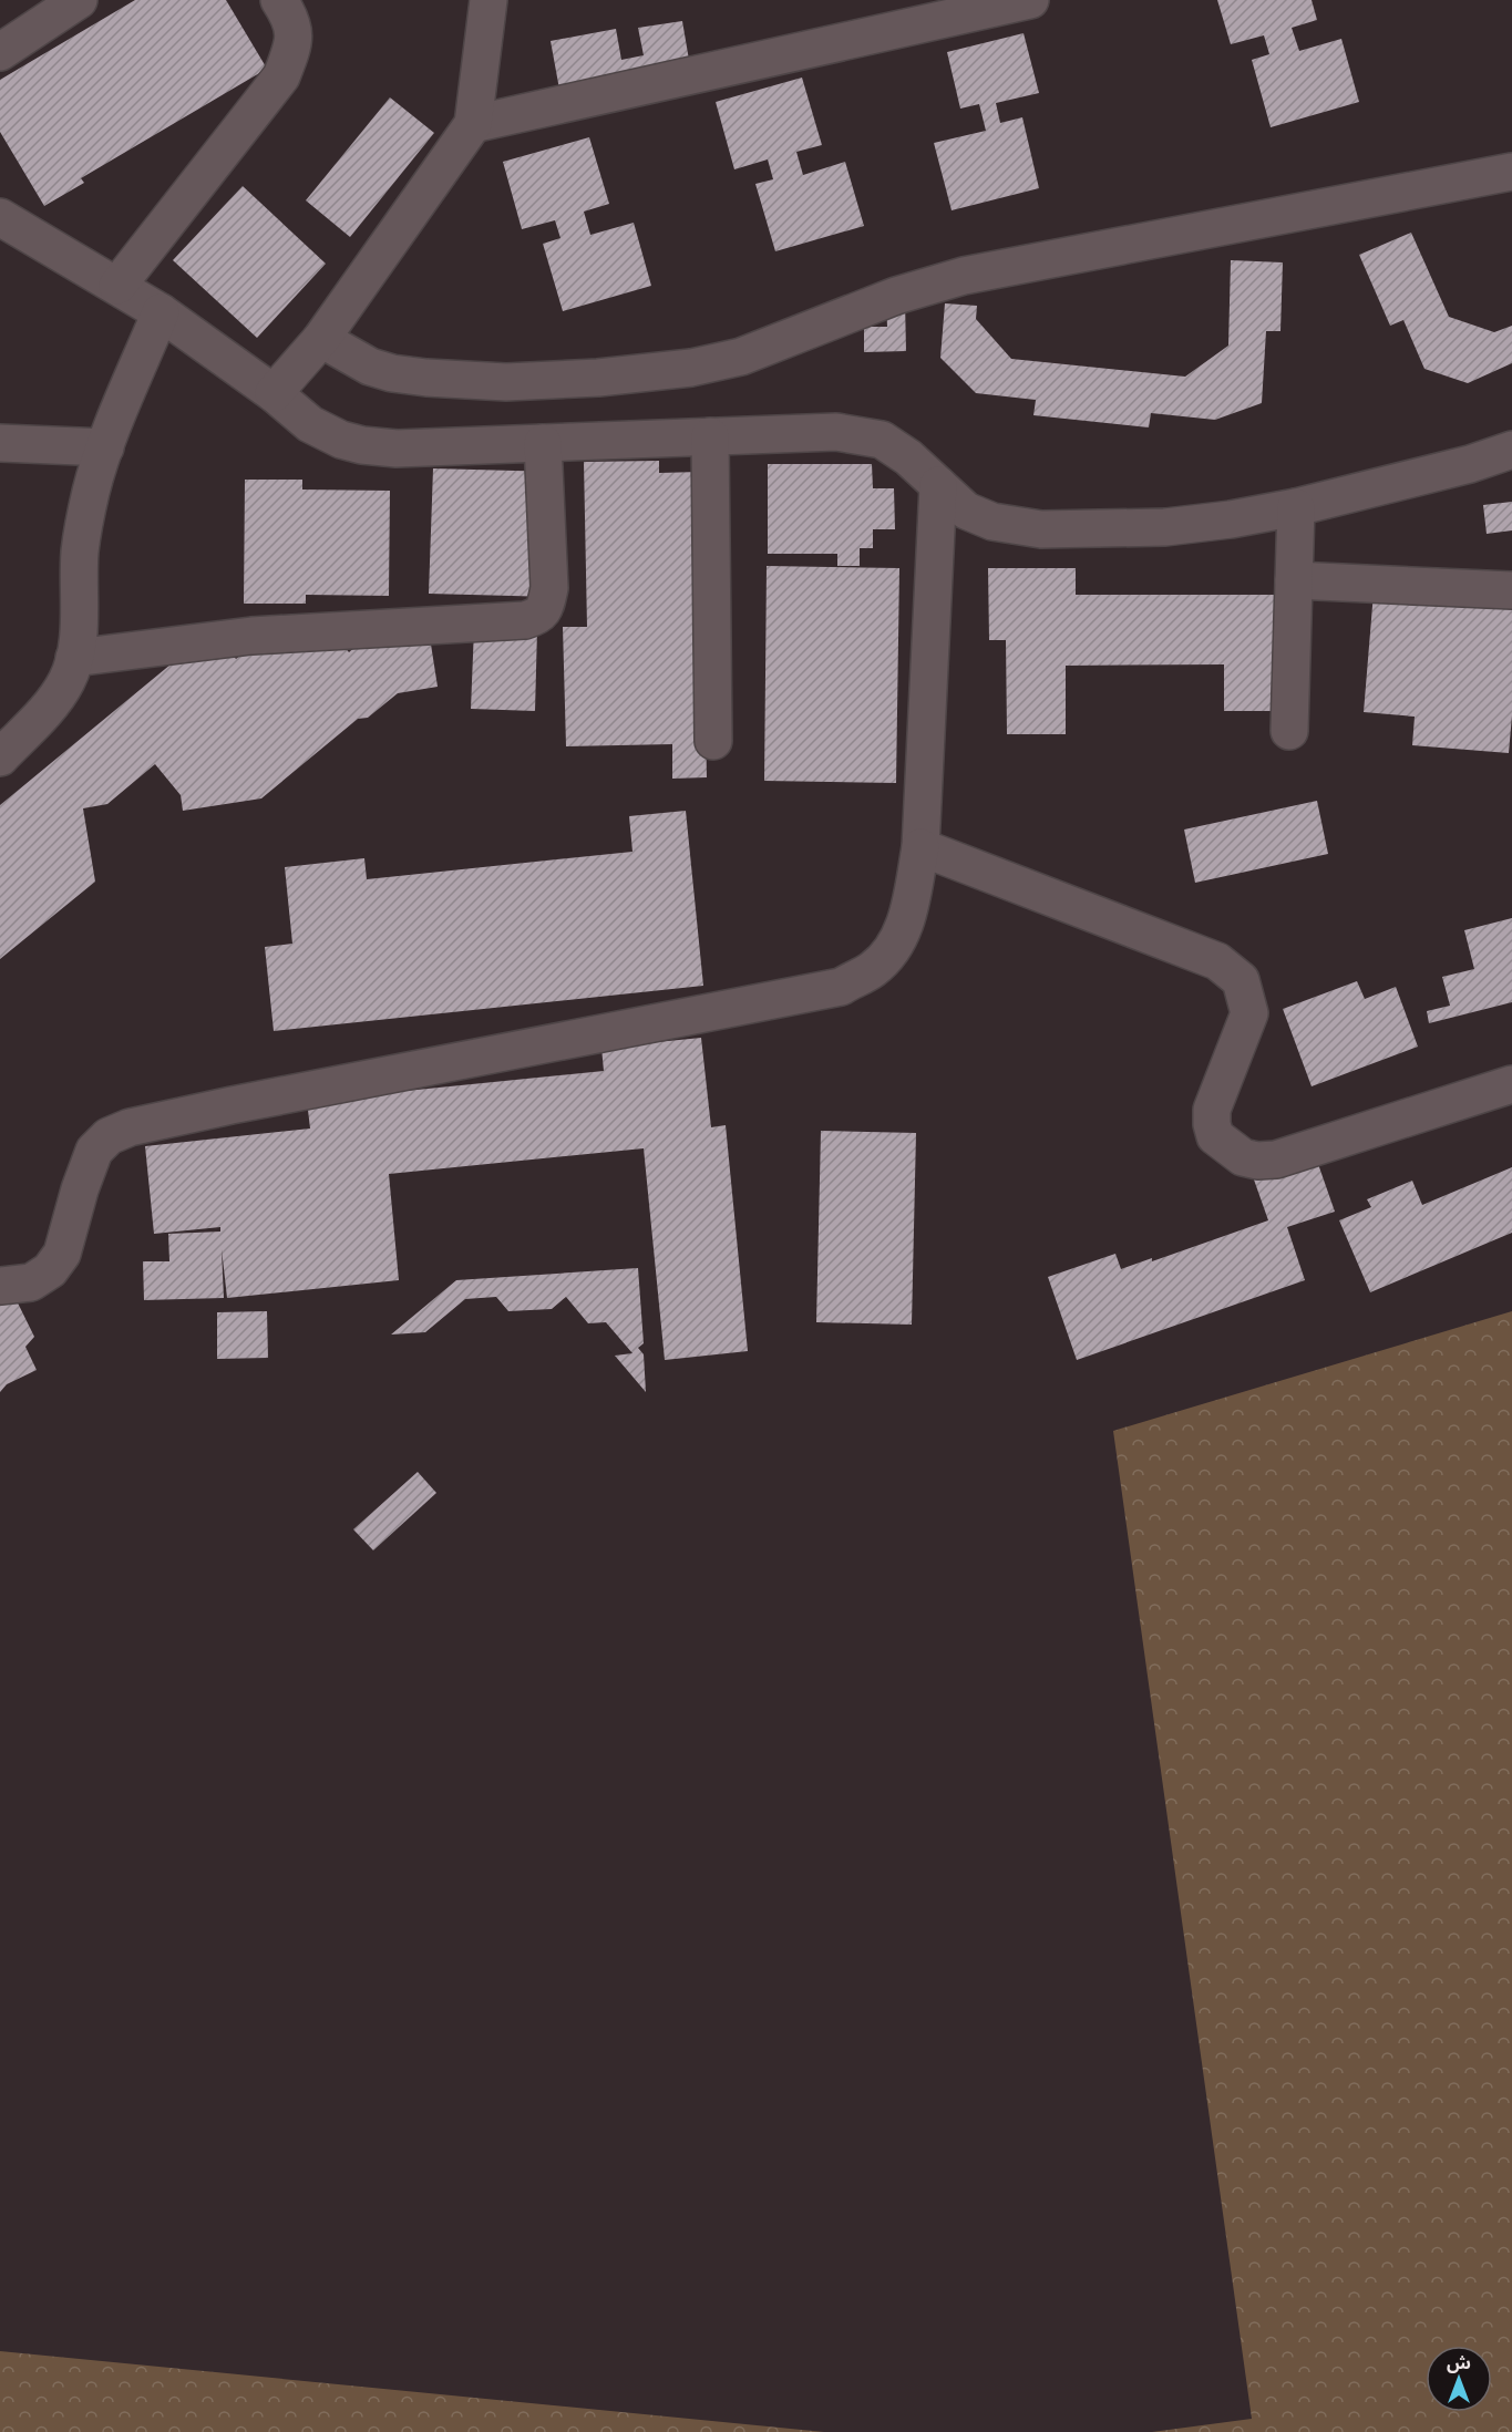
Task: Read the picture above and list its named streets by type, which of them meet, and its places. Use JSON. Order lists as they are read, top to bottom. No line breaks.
{"north":"top"}
